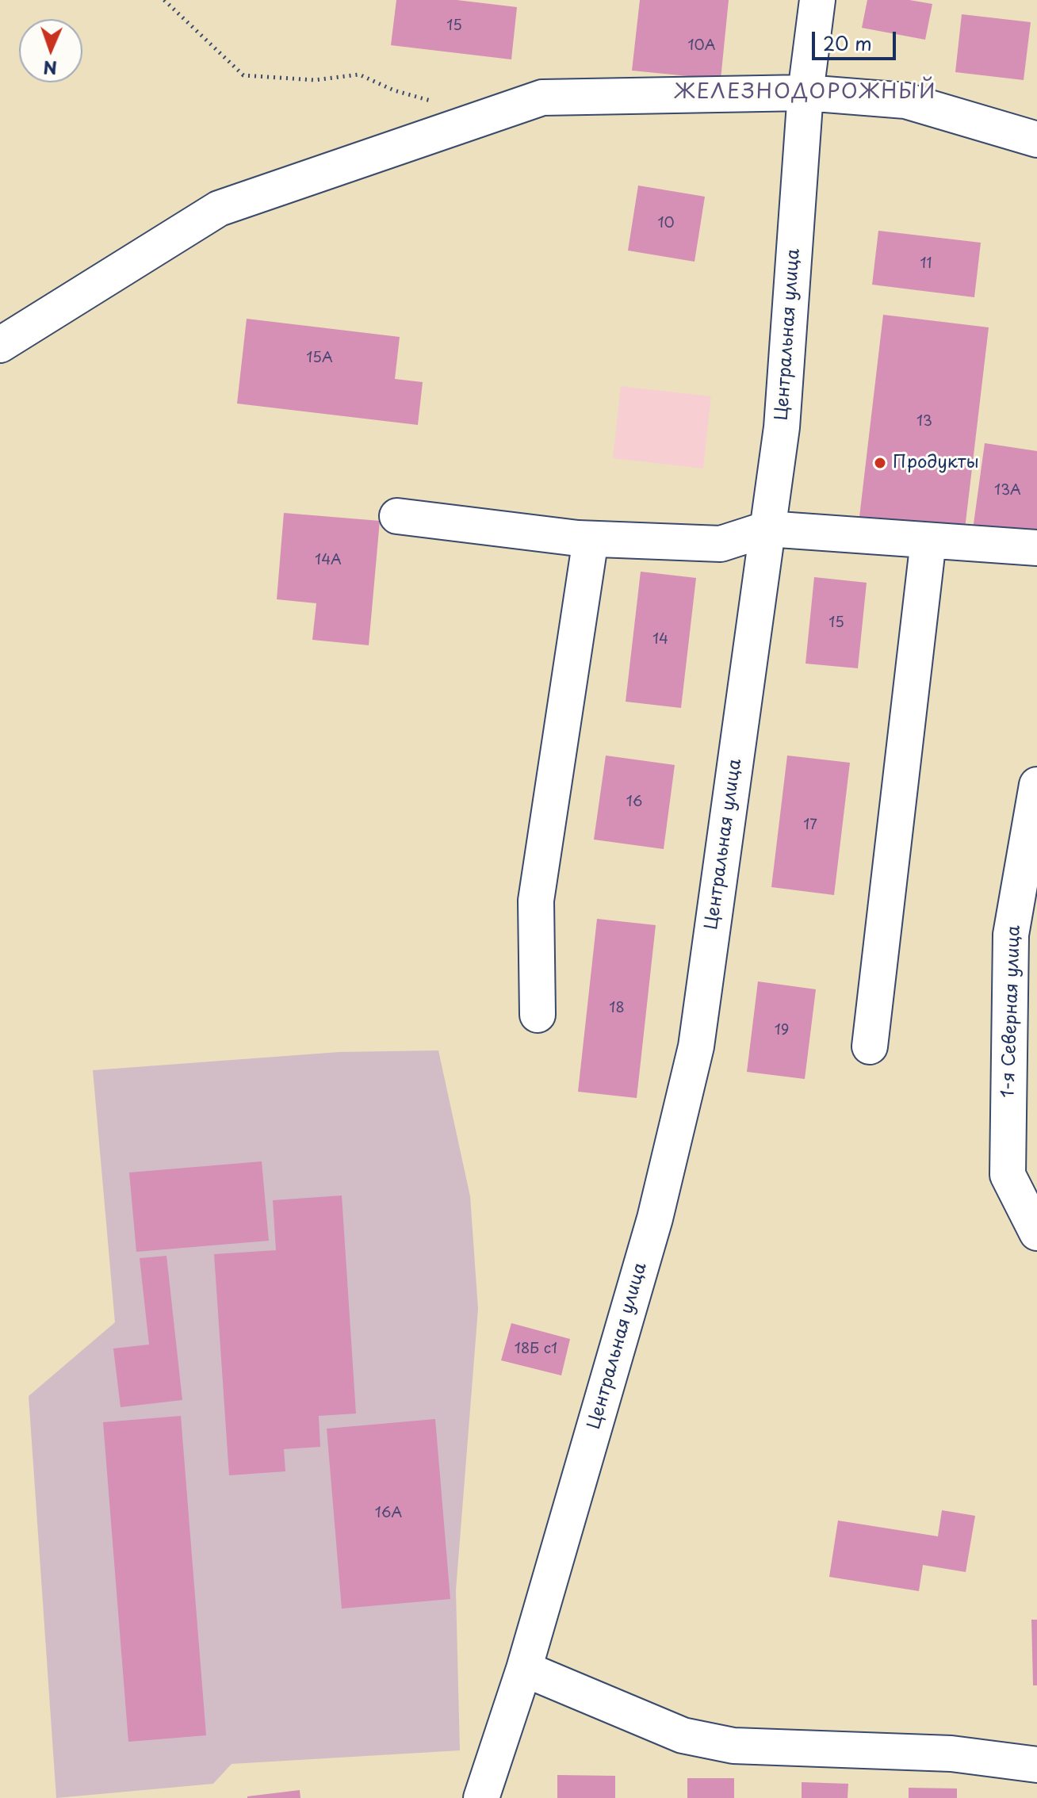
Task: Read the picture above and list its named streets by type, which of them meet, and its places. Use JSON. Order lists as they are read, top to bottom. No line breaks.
{"streets":{"street":["Центральная улица","1-я Северная улица"]},"districts":["ЖЕЛЕЗНОДОРОЖНЫЙ"],"places":["Продукты"],"house_numbers":["15","10А","10","11","15А","13","13А","14А","15","14","16","17","18","19","18Б с1","16А"],"scale_bar":"20 m","north":"bottom"}
